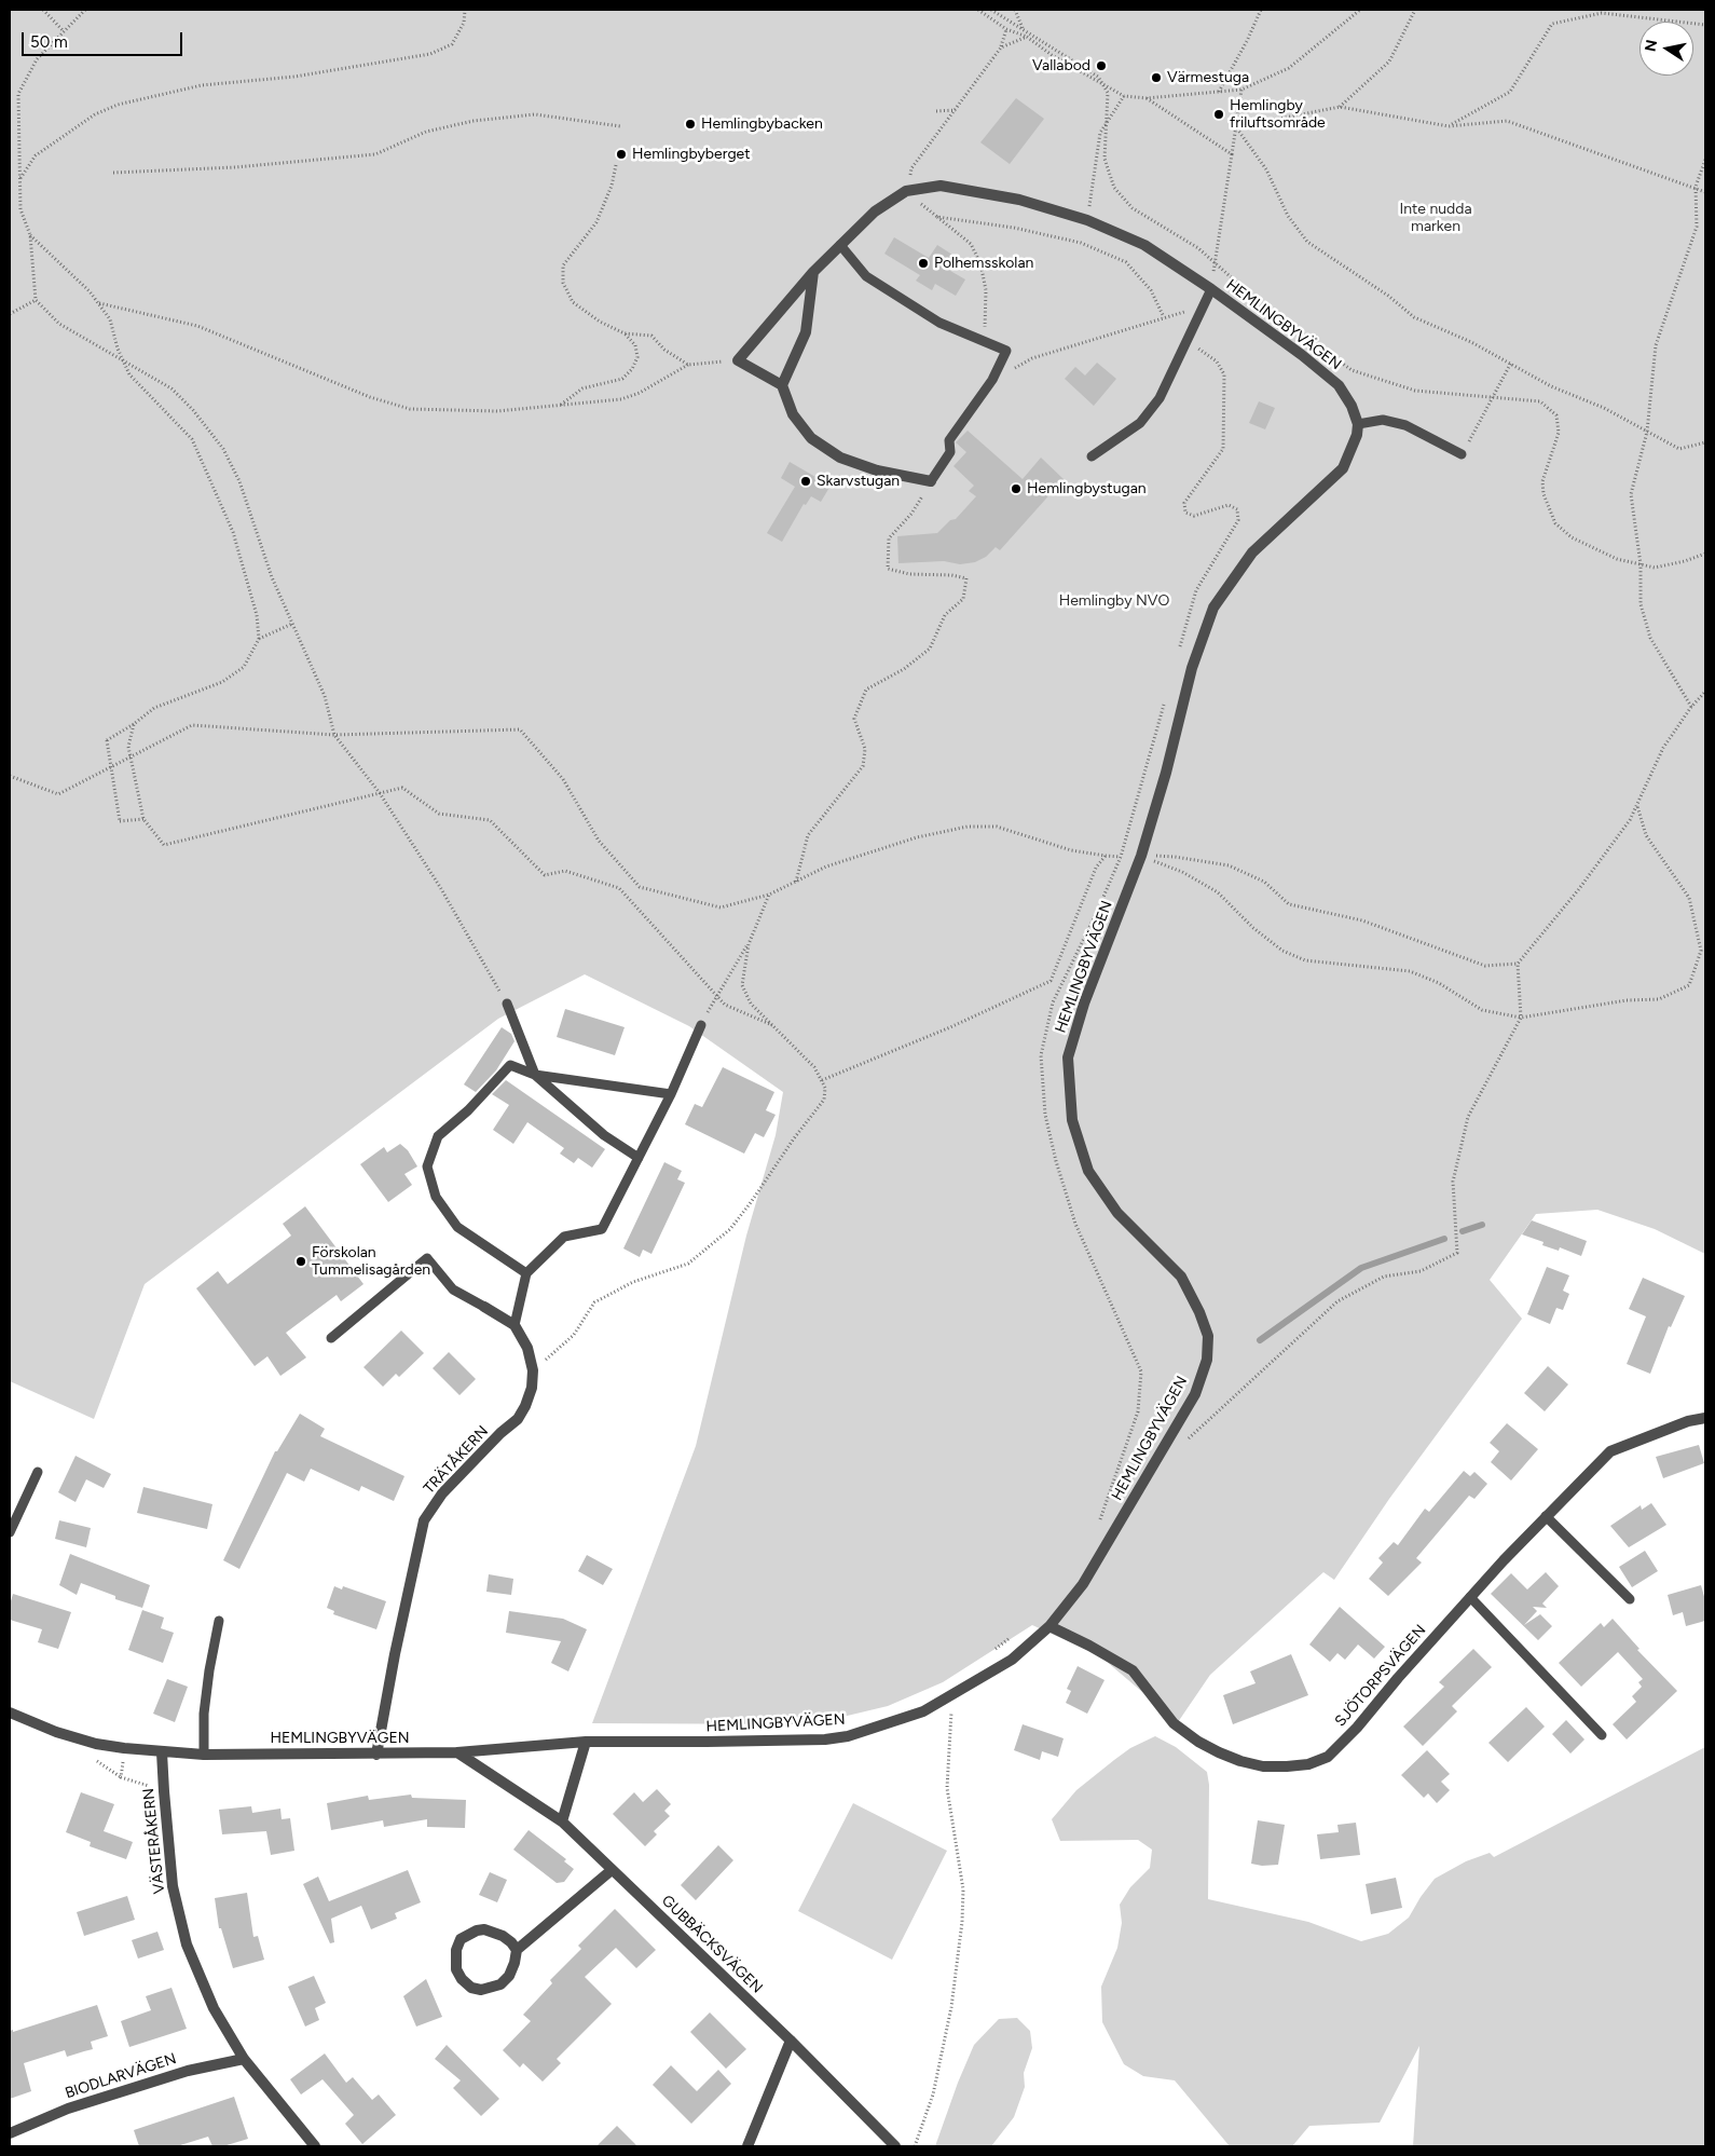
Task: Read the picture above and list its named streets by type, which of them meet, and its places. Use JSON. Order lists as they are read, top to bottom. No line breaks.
{"streets":{"street":["HEMLINGBYVÄGEN","TRÄTÅKERN","SJÖTORPSVÄGEN","VÄSTERÅKERN","GUBBÄCKSVÄGEN","BIODLARVÄGEN"]},"crossings":[["HEMLINGBYVÄGEN","TRÄTÅKERN"],["HEMLINGBYVÄGEN","SJÖTORPSVÄGEN"],["HEMLINGBYVÄGEN","VÄSTERÅKERN"],["HEMLINGBYVÄGEN","GUBBÄCKSVÄGEN"],["VÄSTERÅKERN","BIODLARVÄGEN"]],"parks":["Inte nudda marken","Hemlingby NVO"],"places":["Vallabod","Värmestuga","Hemlingby friluftsområde","Hemlingbybacken","Hemlingbyberget","Polhemsskolan","Skarvstugan","Hemlingbystugan","Förskolan Tummelisagården"],"scale_bar":"50 m","north":"left"}
